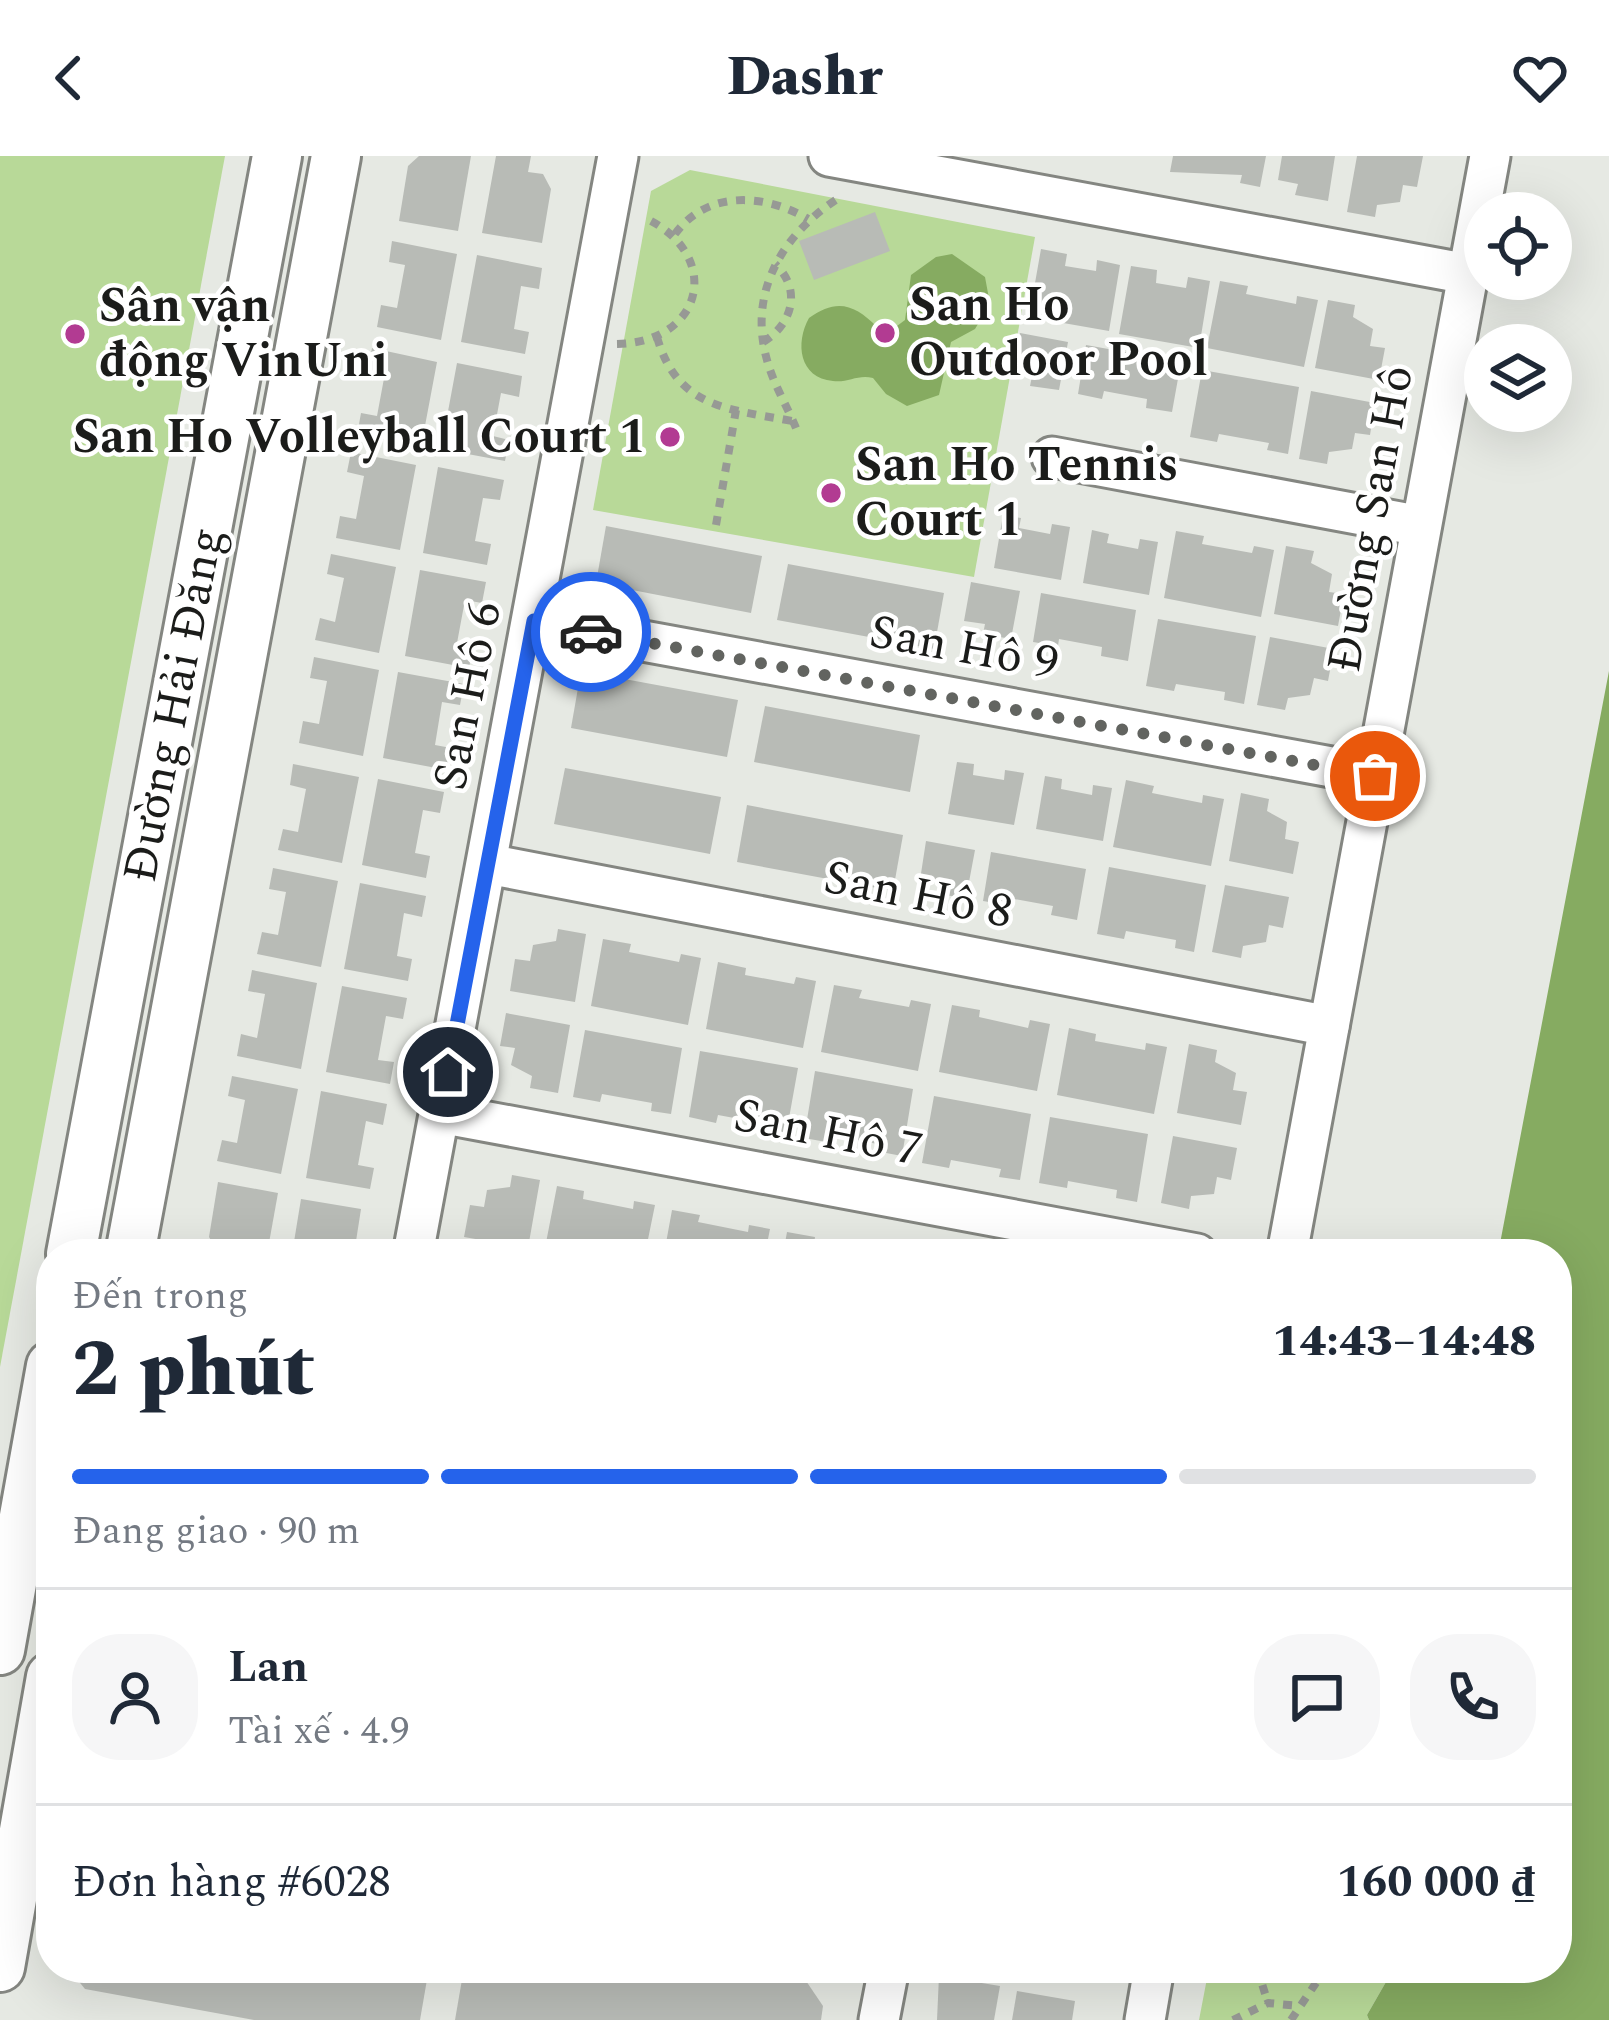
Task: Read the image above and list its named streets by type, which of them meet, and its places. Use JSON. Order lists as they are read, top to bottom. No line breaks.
{"streets":{"street":["Đường San Hô","San Hô 9","San Hô 6","Đường Hải Đăng","San Hô 8","San Hô 7"]},"crossings":[["Đường San Hô","San Hô 9"],["Đường San Hô","San Hô 8"],["San Hô 9","San Hô 6"],["San Hô 6","San Hô 8"],["San Hô 6","San Hô 7"]],"places":["San Ho Outdoor Pool","Sân vận động VinUni","San Ho Volleyball Court 1","San Ho Tennis Court 1"],"page":{"header":"Dashr","heading":["2 phút","Đến trong","14:43–14:48"],"panel":["Lan","Tài xế · 4.9","Đơn hàng #6028","160 000 ₫"],"bar":"Đang giao · 90 m"}}
